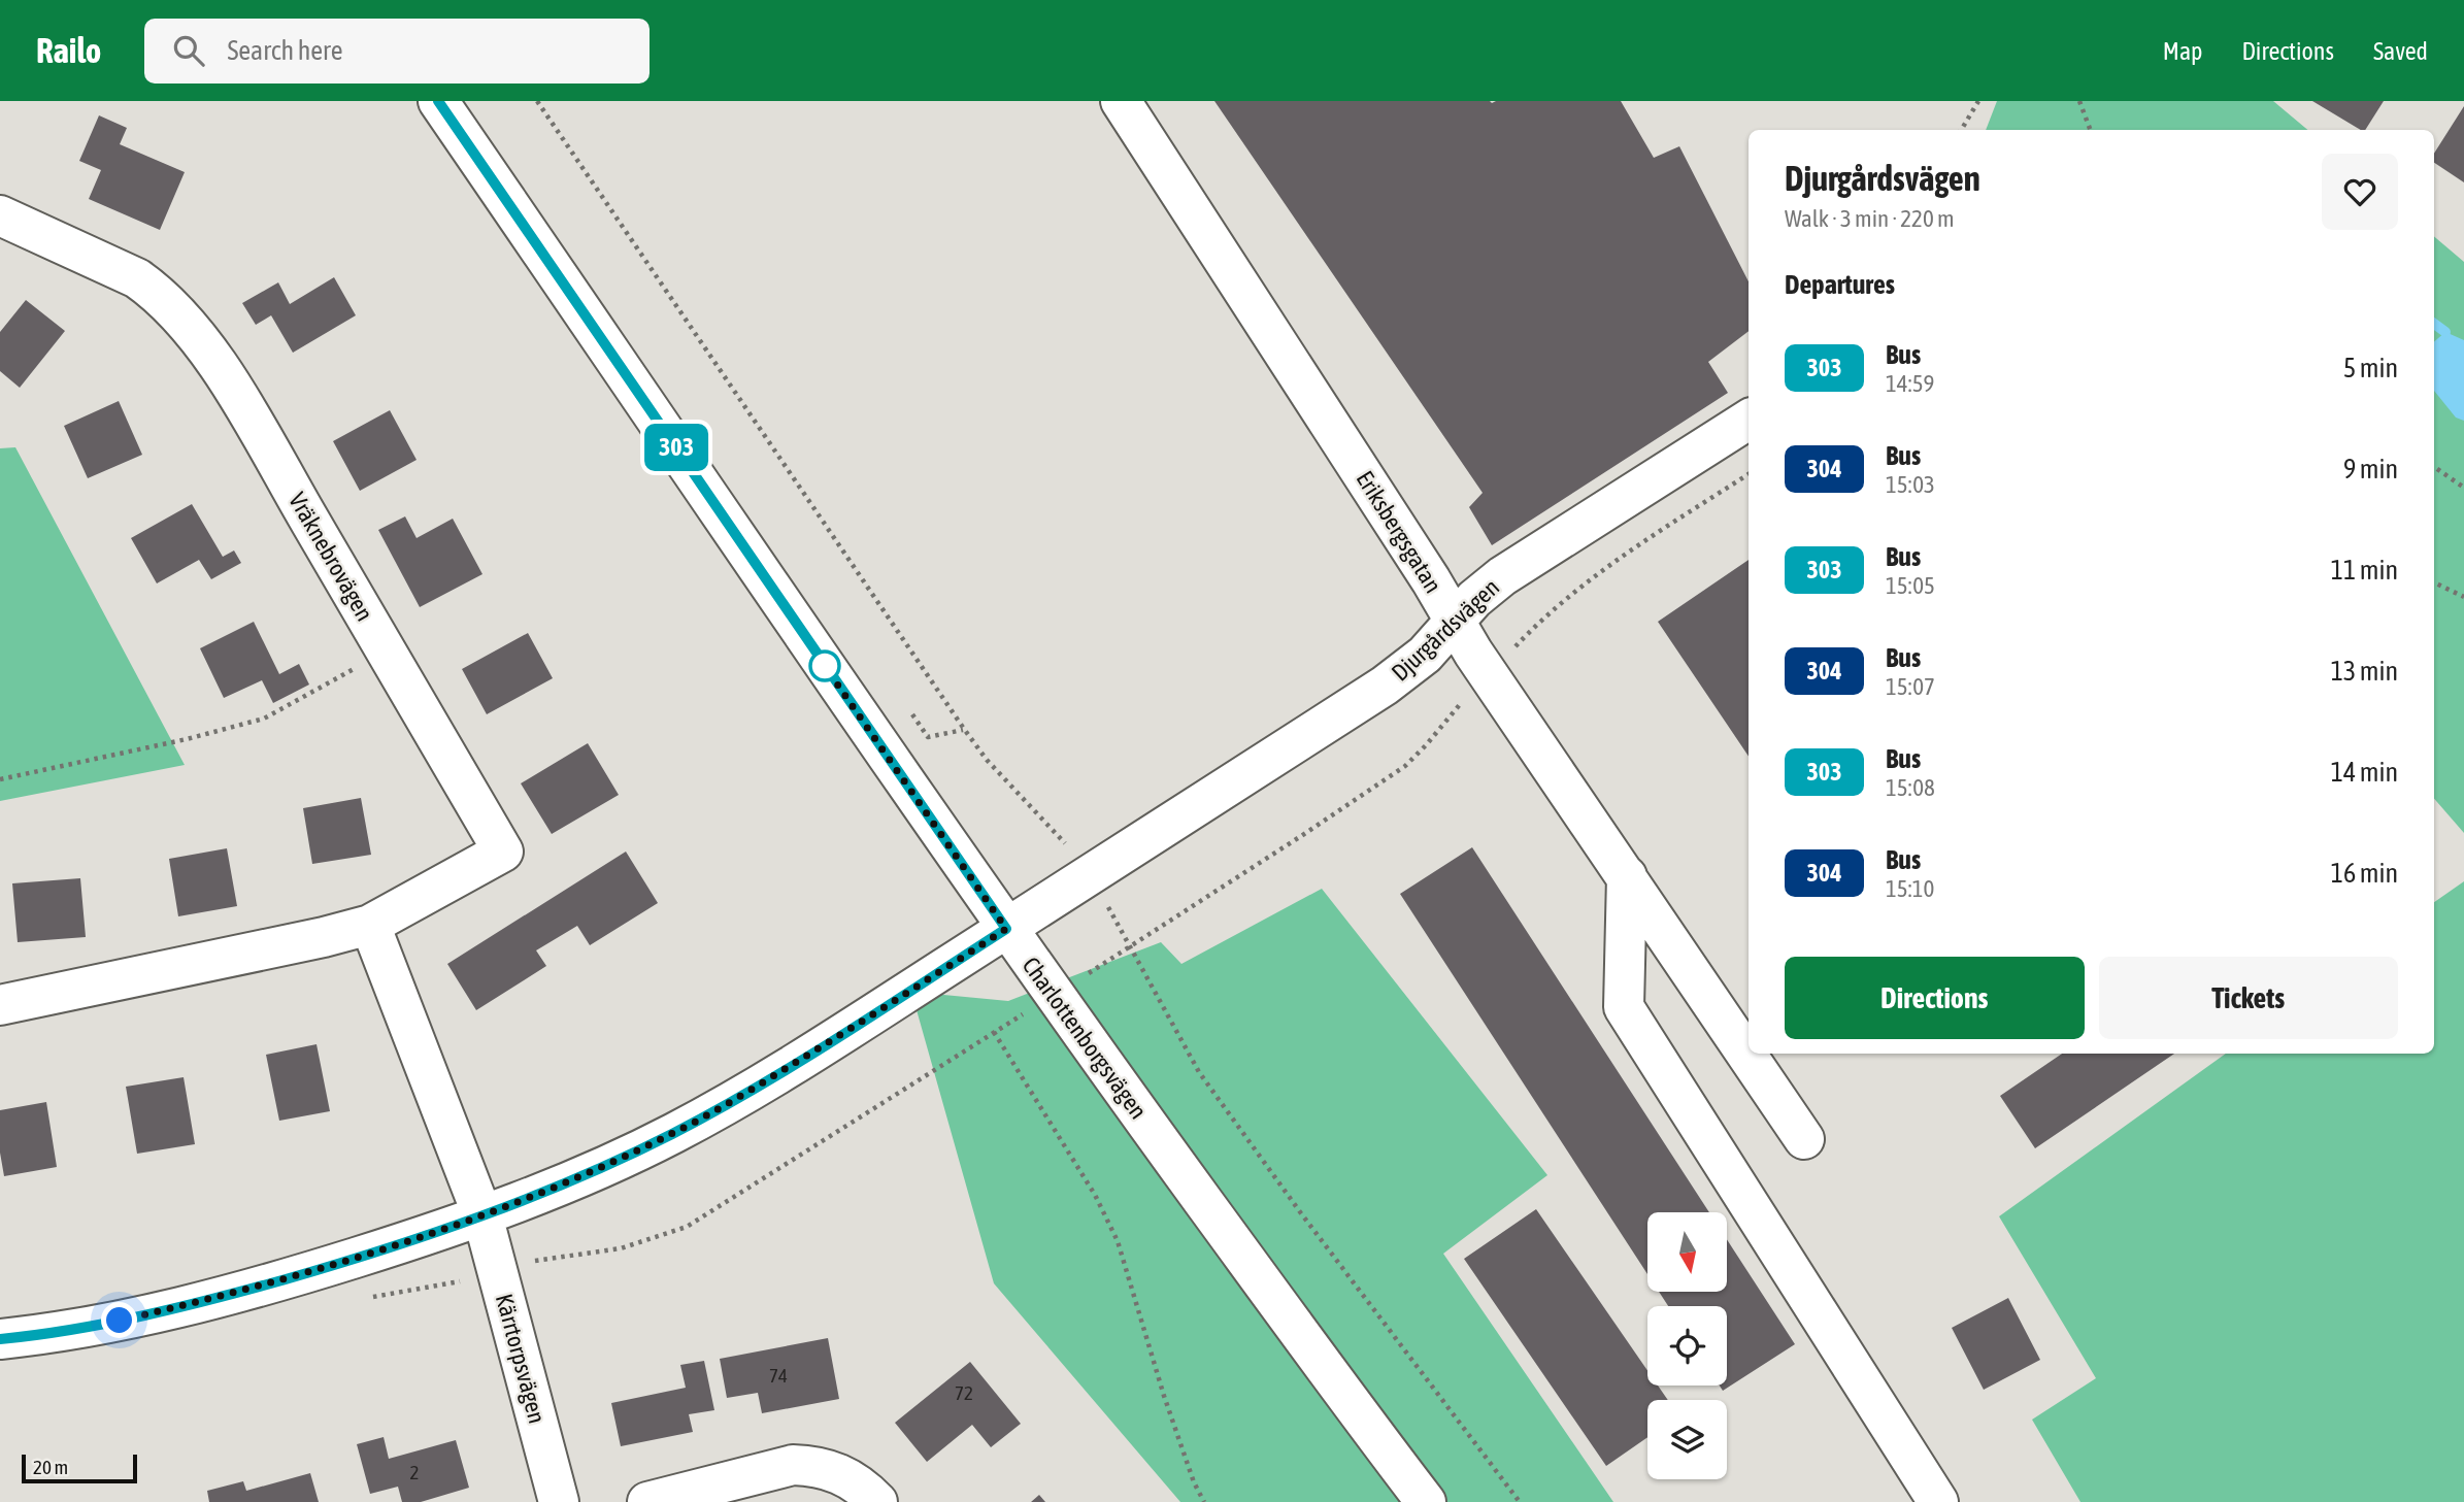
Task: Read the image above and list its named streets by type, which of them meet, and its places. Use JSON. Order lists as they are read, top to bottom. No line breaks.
{"streets":{"street":["Eriksbergsgatan","Vräknebrovägen","Djurgårdsvägen","Charlottenborgsvägen","Kärrtorpsvägen"]},"crossings":[["Eriksbergsgatan","Djurgårdsvägen"],["Djurgårdsvägen","Charlottenborgsvägen"],["Djurgårdsvägen","Kärrtorpsvägen"]],"lines":["bus line 303"],"house_numbers":["74","72","2"],"scale_bar":"20 m","north":"bottom","page":{"header":"Railo","search":"Search here","nav":["Map","Directions","Saved"],"on_map":"303","heading":[["Djurgårdsvägen","Walk · 3 min · 220 m"],"Departures"],"list":[{"mark":"303","name":"Bus","note":"14:59","value":"5 min"},{"mark":"304","name":"Bus","note":"15:03","value":"9 min"},{"mark":"303","name":"Bus","note":"15:05","value":"11 min"},{"mark":"304","name":"Bus","note":"15:07","value":"13 min"},{"mark":"303","name":"Bus","note":"15:08","value":"14 min"},{"mark":"304","name":"Bus","note":"15:10","value":"16 min"}],"buttons":["Directions","Tickets"],"scale":"20 m"}}
